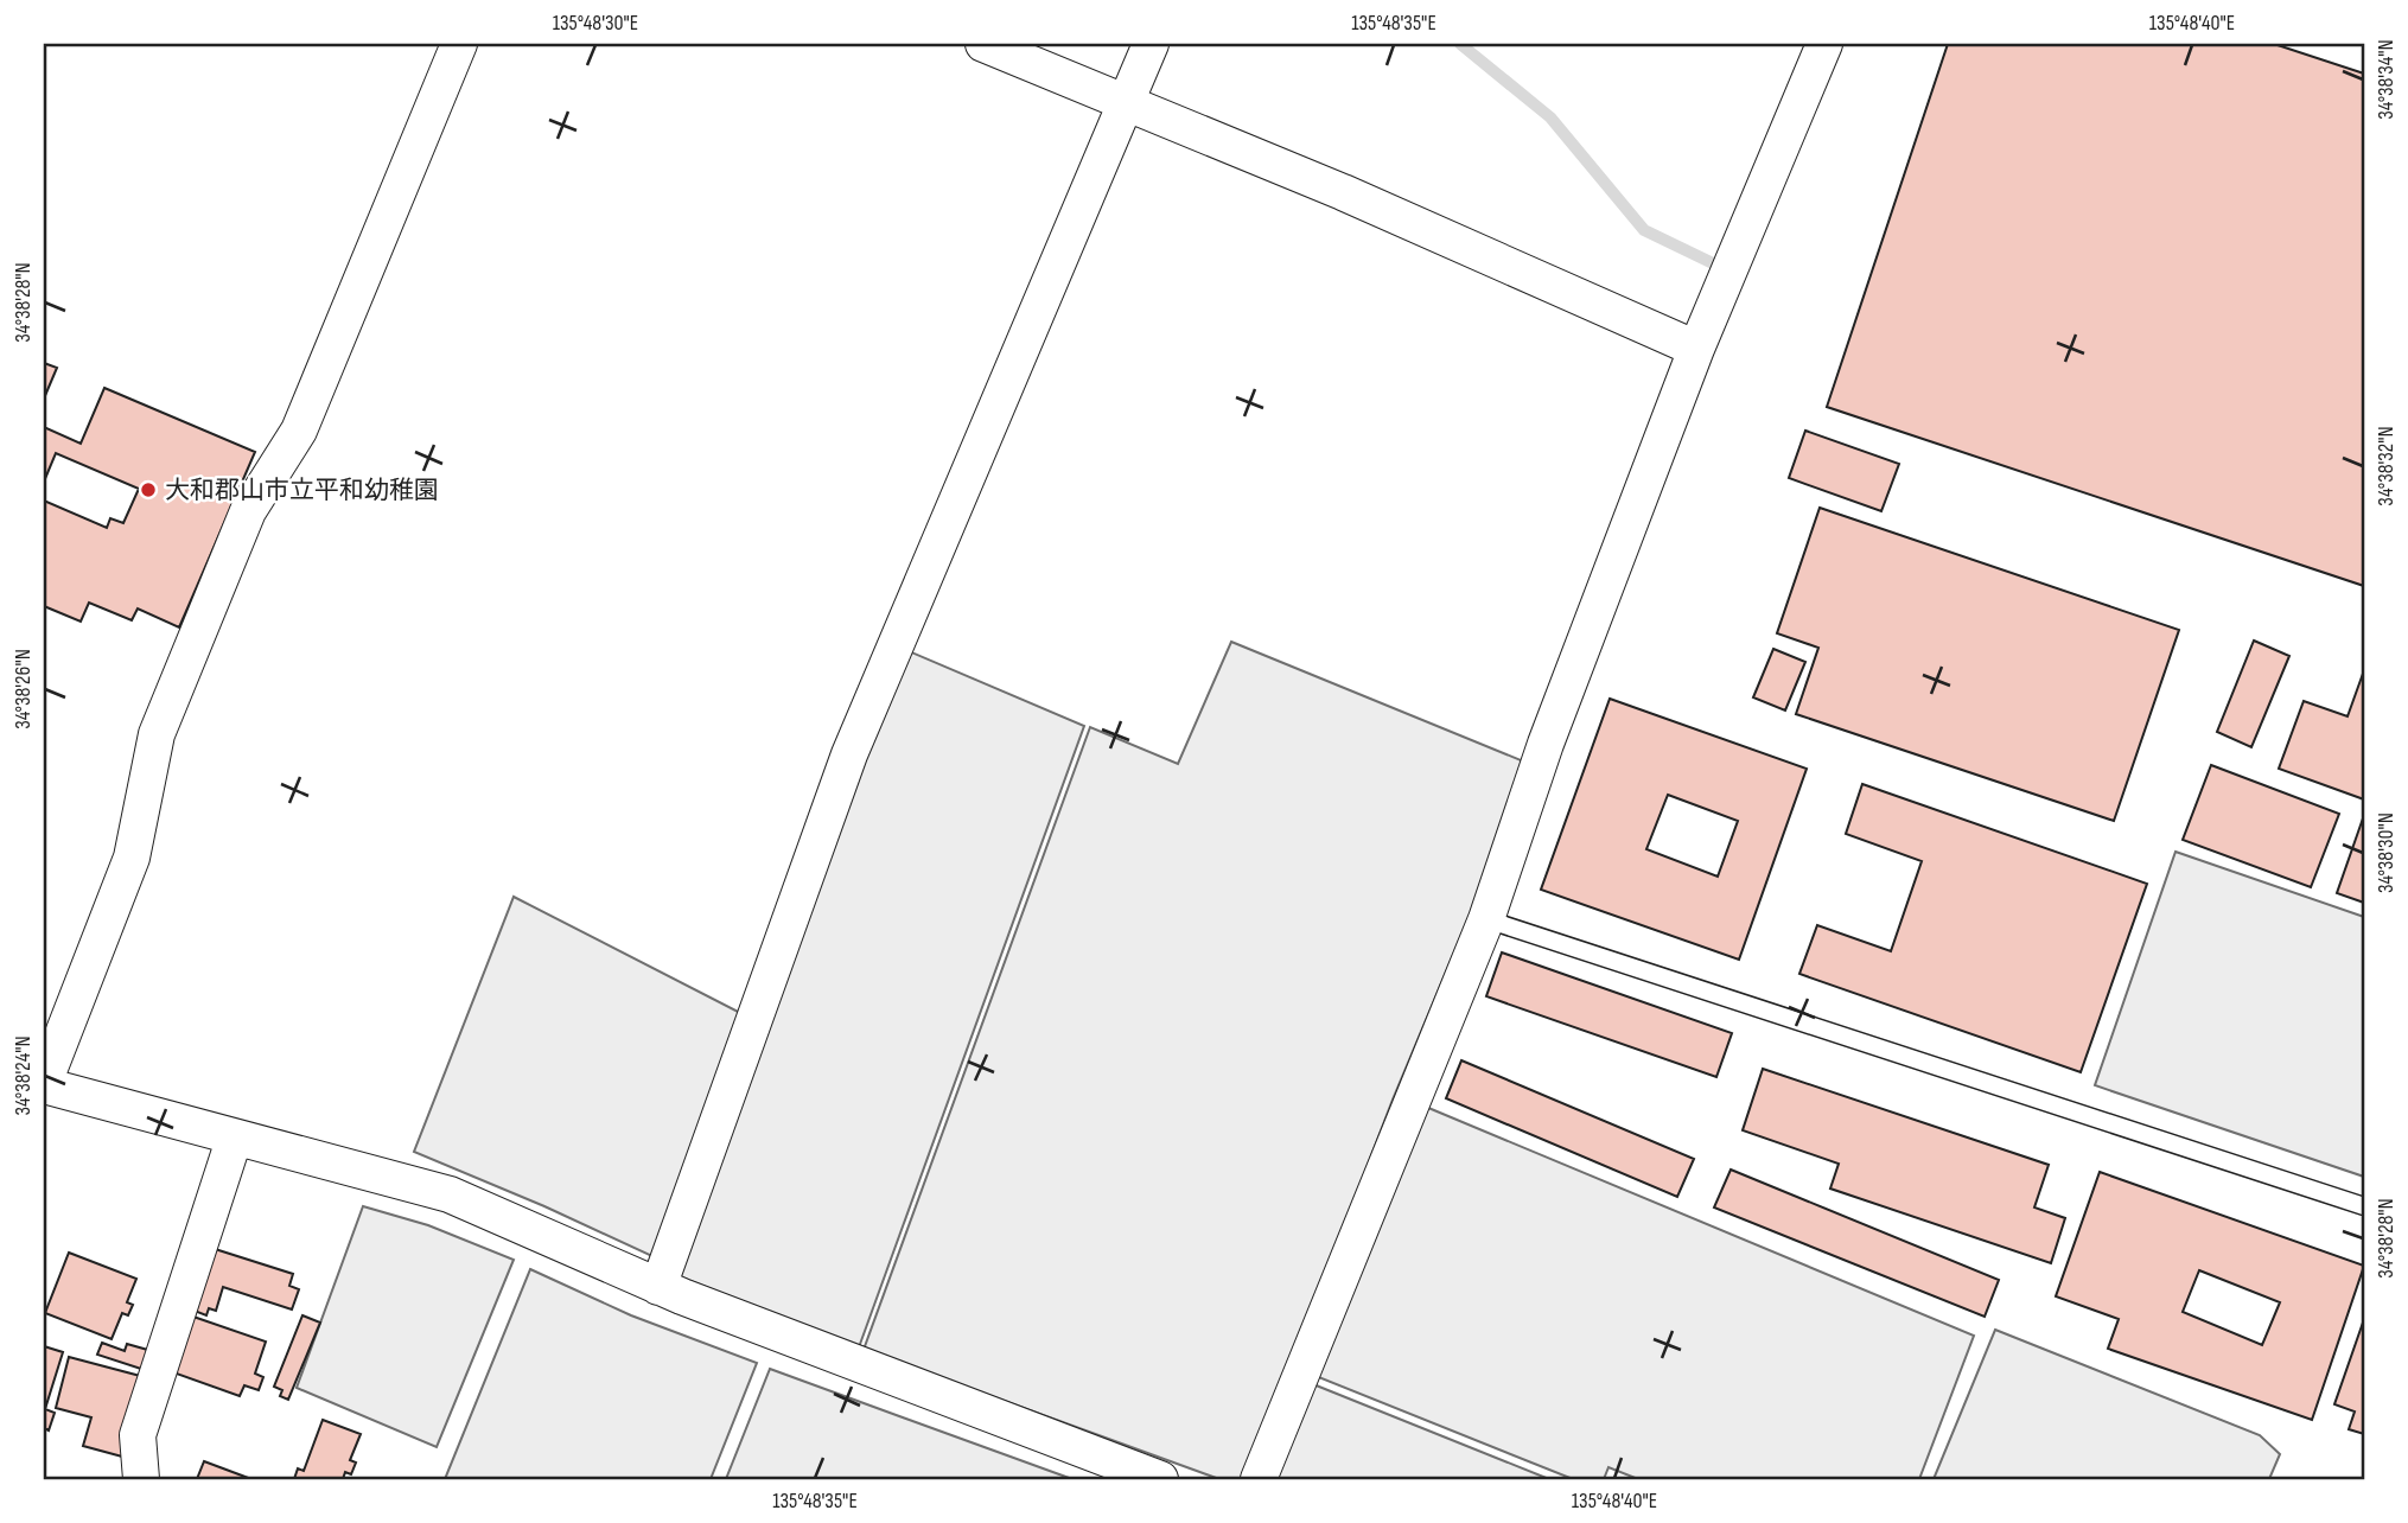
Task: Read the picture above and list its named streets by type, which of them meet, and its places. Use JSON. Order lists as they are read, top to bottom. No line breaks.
{"places":["大和郡山市立平和幼稚園"],"coordinates":["135°48'30\"E","135°48'35\"E","135°48'40\"E","34°38'34\"N","34°38'28\"N","34°38'32\"N","34°38'26\"N","34°38'30\"N","34°38'24\"N"]}
